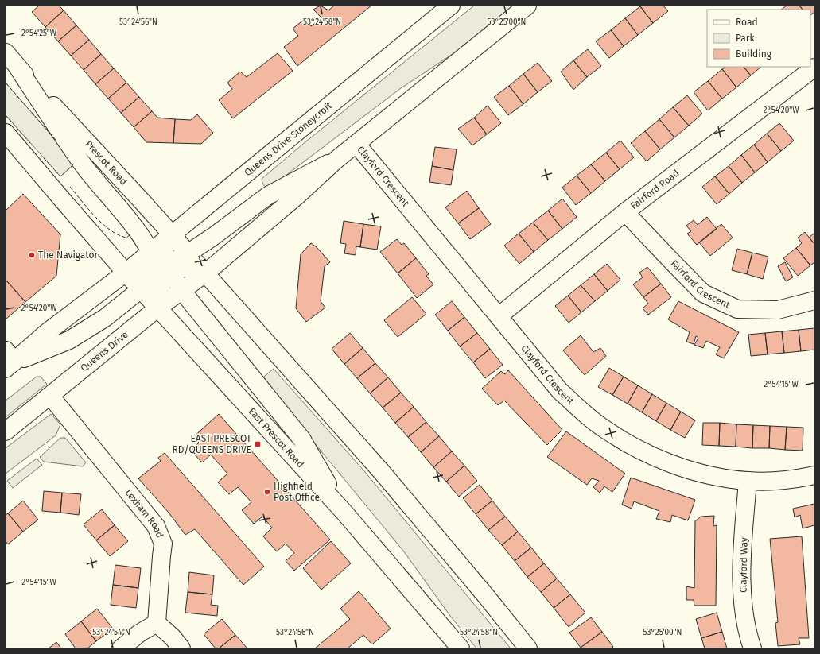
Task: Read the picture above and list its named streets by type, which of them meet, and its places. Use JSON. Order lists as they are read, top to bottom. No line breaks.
{"streets":{"main road":["Queens Drive Stoneycroft","Prescot Road","Clayford Crescent","Fairford Road","Fairford Crescent","Queens Drive","East Prescot Road","Lexham Road","Clayford Way"]},"crossings":[["Queens Drive Stoneycroft","Prescot Road"],["Queens Drive Stoneycroft","East Prescot Road"],["Prescot Road","Queens Drive"],["Clayford Crescent","Fairford Road"],["Clayford Crescent","Clayford Way"],["Fairford Road","Fairford Crescent"],["Queens Drive","East Prescot Road"],["Queens Drive","Lexham Road"]],"places":{"other":["The Navigator","Highfield Post Office"],"transit":["EAST PRESCOT RD/QUEENS DRIVE"]},"legend":["Road","Park","Building"],"coordinates":["53°24'56\"N","53°24'58\"N","53°25'00\"N","2°54'25\"W","2°54'20\"W","2°54'15\"W","53°24'54\"N"]}
